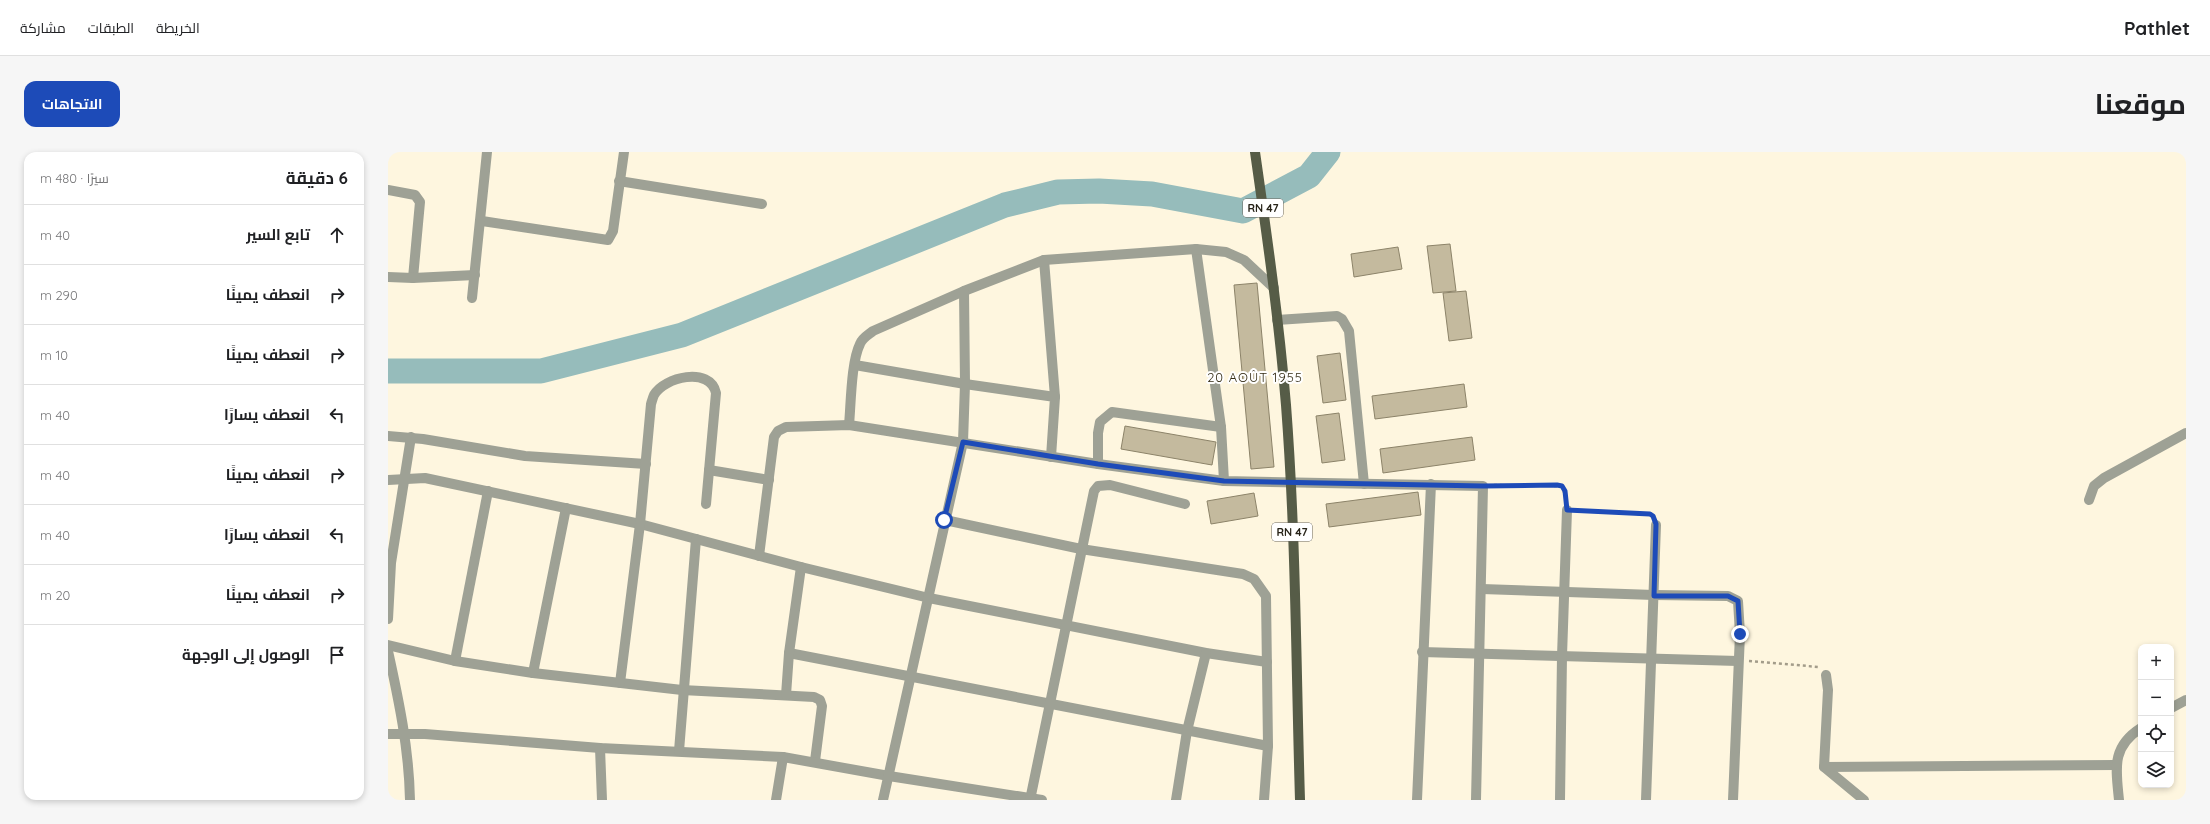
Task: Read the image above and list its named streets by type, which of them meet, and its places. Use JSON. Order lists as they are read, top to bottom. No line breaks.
{"streets":{"main road":["RN 47"]},"districts":["20 AOÛT 1955"],"page":{"header":"Pathlet","nav":["الخريطة","الطبقات","مشاركة"],"title":"موقعنا","buttons":"الاتجاهات","heading":["6 دقيقة","سيرًا · 480 m"],"list":[["تابع السير","40 m"],["انعطف يمينًا","290 m"],["انعطف يمينًا","10 m"],["انعطف يسارًا","40 m"],["انعطف يمينًا","40 m"],["انعطف يسارًا","40 m"],["انعطف يمينًا","20 m"],"الوصول إلى الوجهة"],"map_buttons":["+","−"]}}
